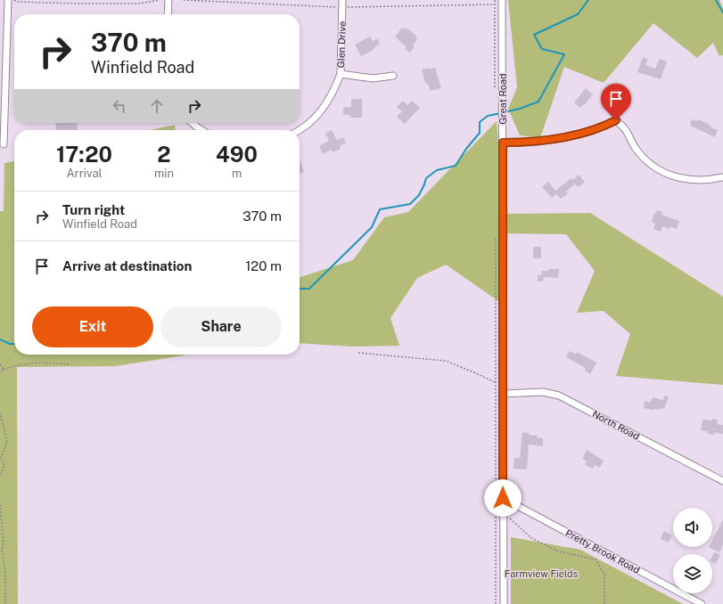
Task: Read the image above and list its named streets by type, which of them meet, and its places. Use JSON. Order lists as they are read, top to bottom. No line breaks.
{"streets":{"street":["Glen Drive","Great Road","North Road","Pretty Brook Road"]},"crossings":[["Great Road","North Road"],["Great Road","Pretty Brook Road"]],"parks":["Farmview Fields"],"page":{"turn":["370 m","Winfield Road"],"eta":["17:20","Arrival","2","min","490","m"],"list":[{"name":"Turn right","note":"Winfield Road","value":"370 m"},{"name":"Arrive at destination","value":"120 m"}],"buttons":["Exit","Share"]}}
